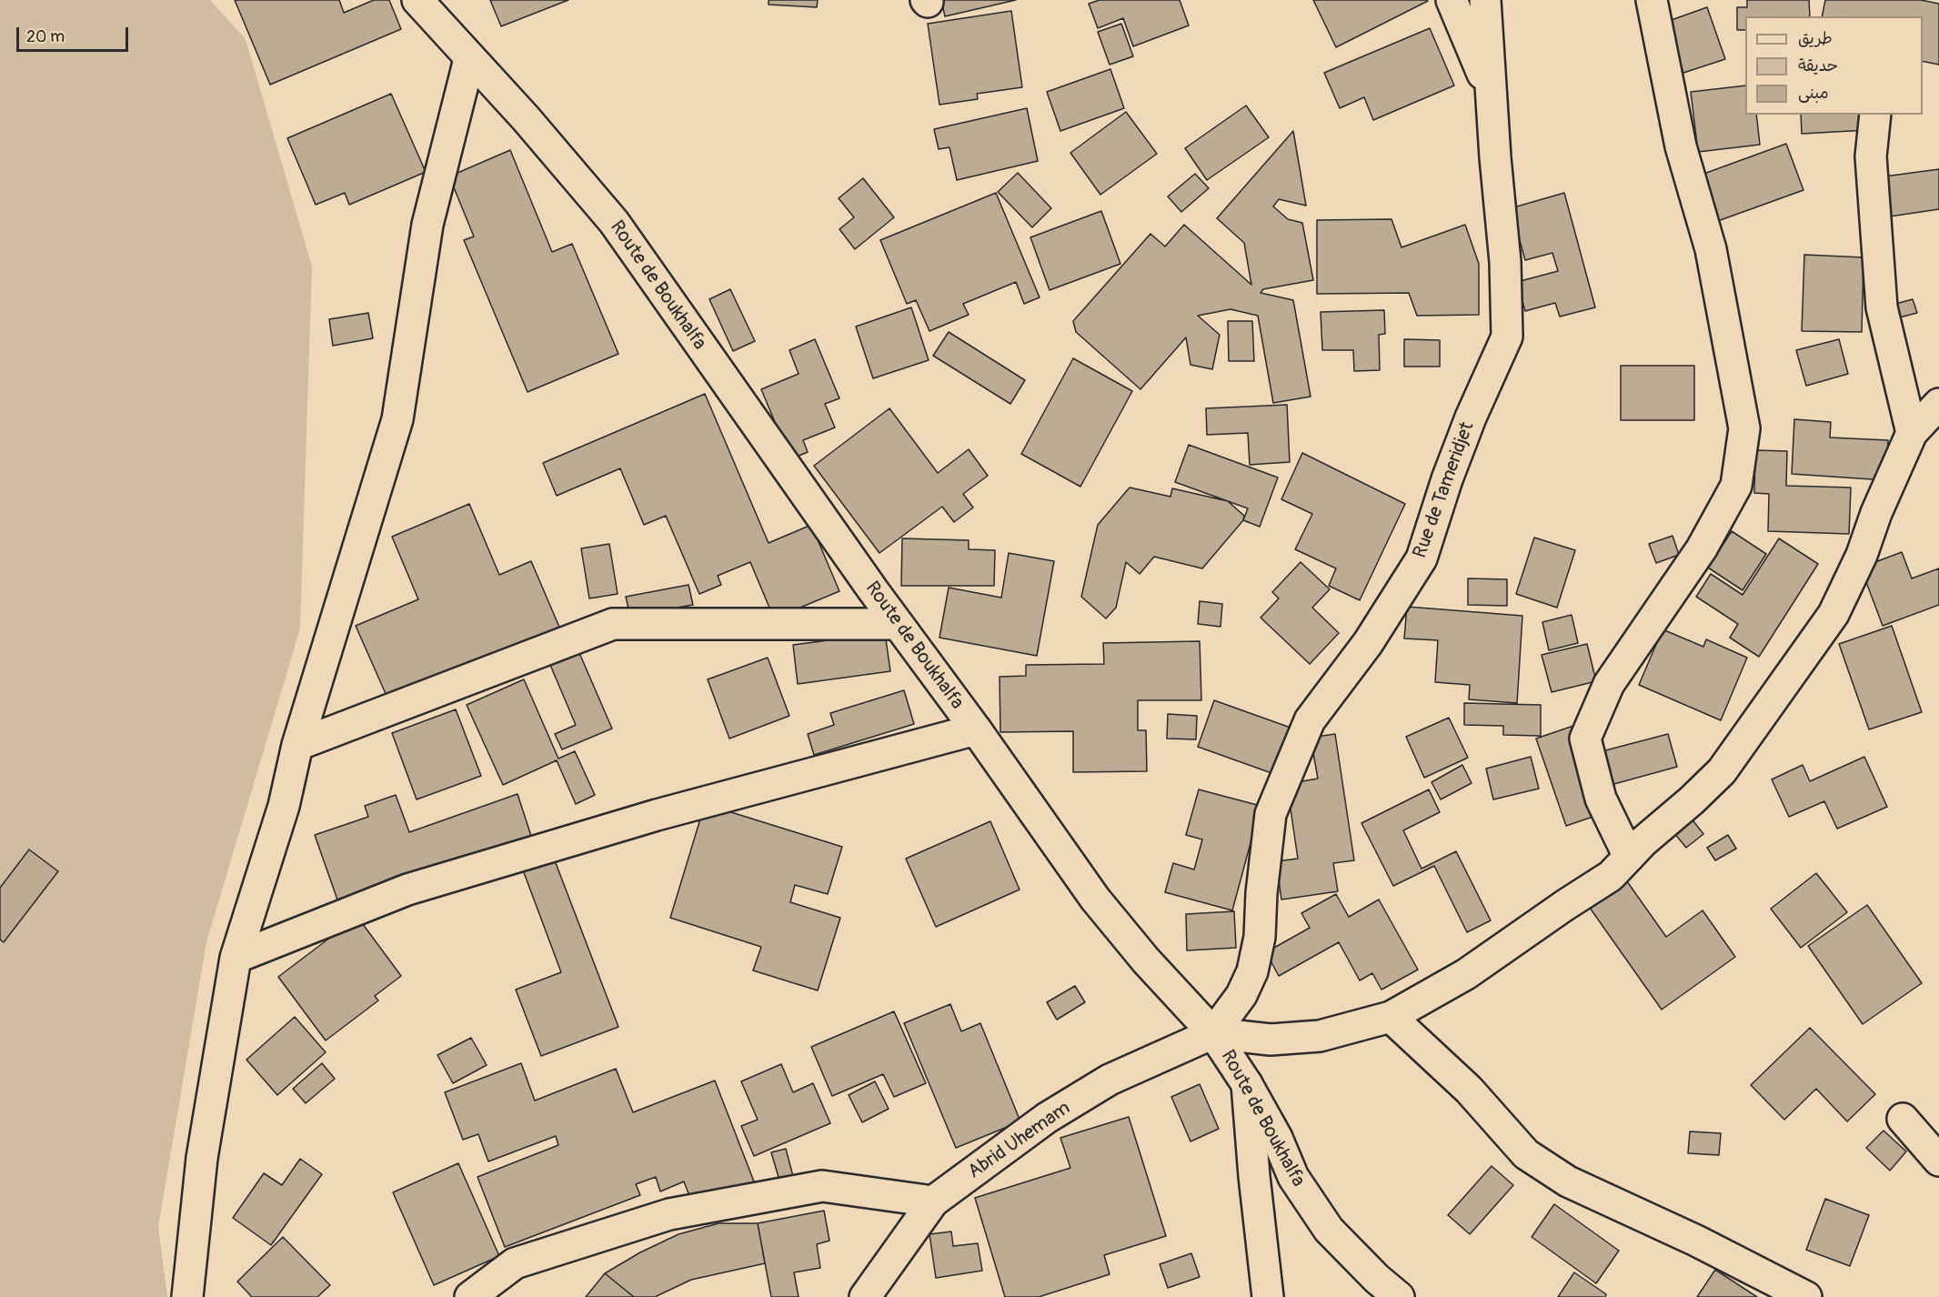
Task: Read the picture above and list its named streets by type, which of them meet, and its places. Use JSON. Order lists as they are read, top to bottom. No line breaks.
{"streets":{"street":["Route de Boukhalfa","Rue de Tameridjet","Abrid Uhemam"]},"crossings":[["Route de Boukhalfa","Rue de Tameridjet"],["Route de Boukhalfa","Abrid Uhemam"],["Rue de Tameridjet","Abrid Uhemam"]],"legend":["طريق","حديقة","مبنى"],"scale_bar":"20 m"}
